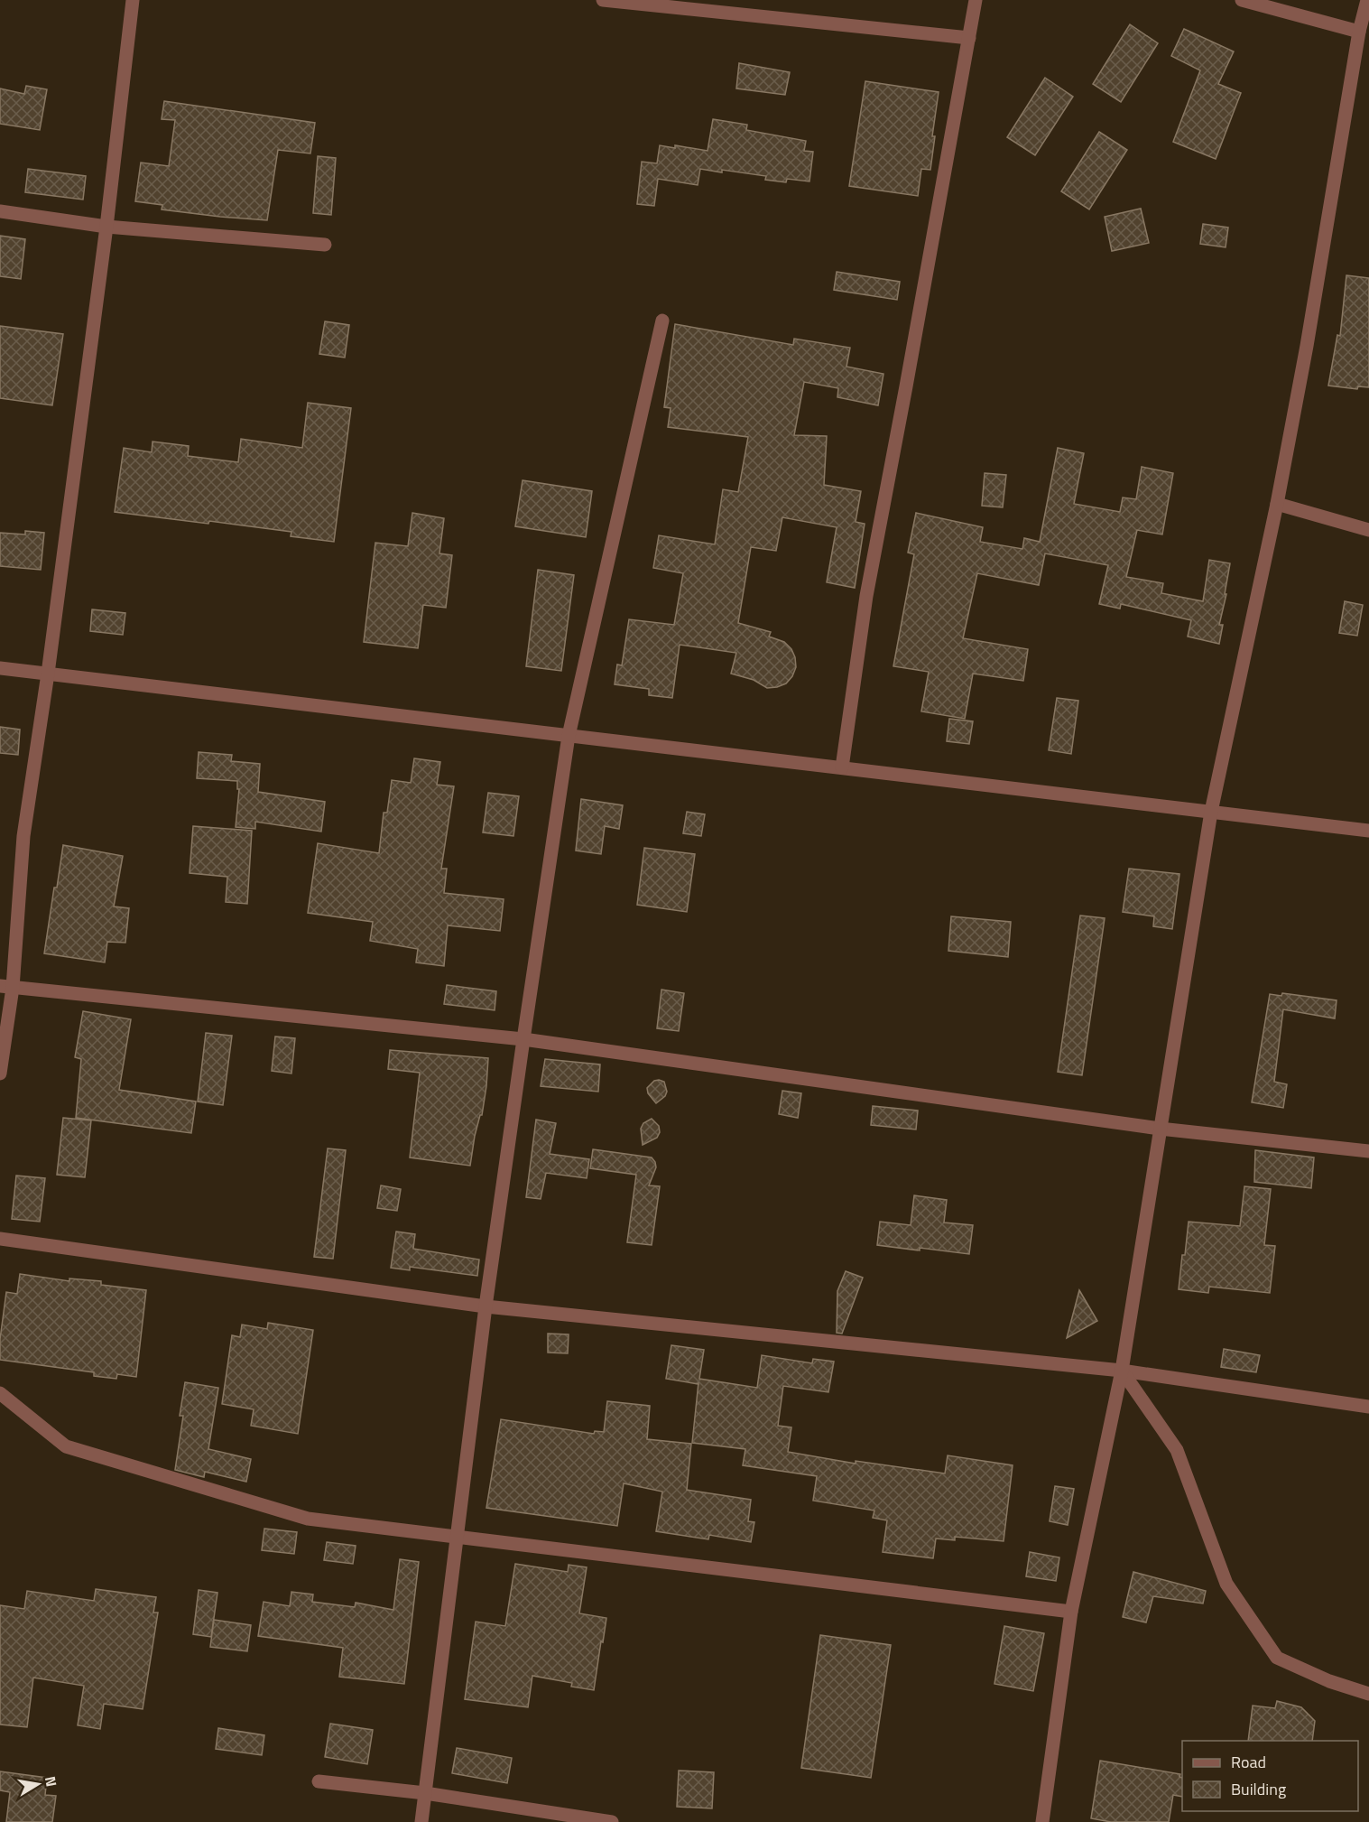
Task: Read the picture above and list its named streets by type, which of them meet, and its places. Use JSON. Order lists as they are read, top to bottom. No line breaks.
{"legend":["Road","Building"],"north":"right"}
